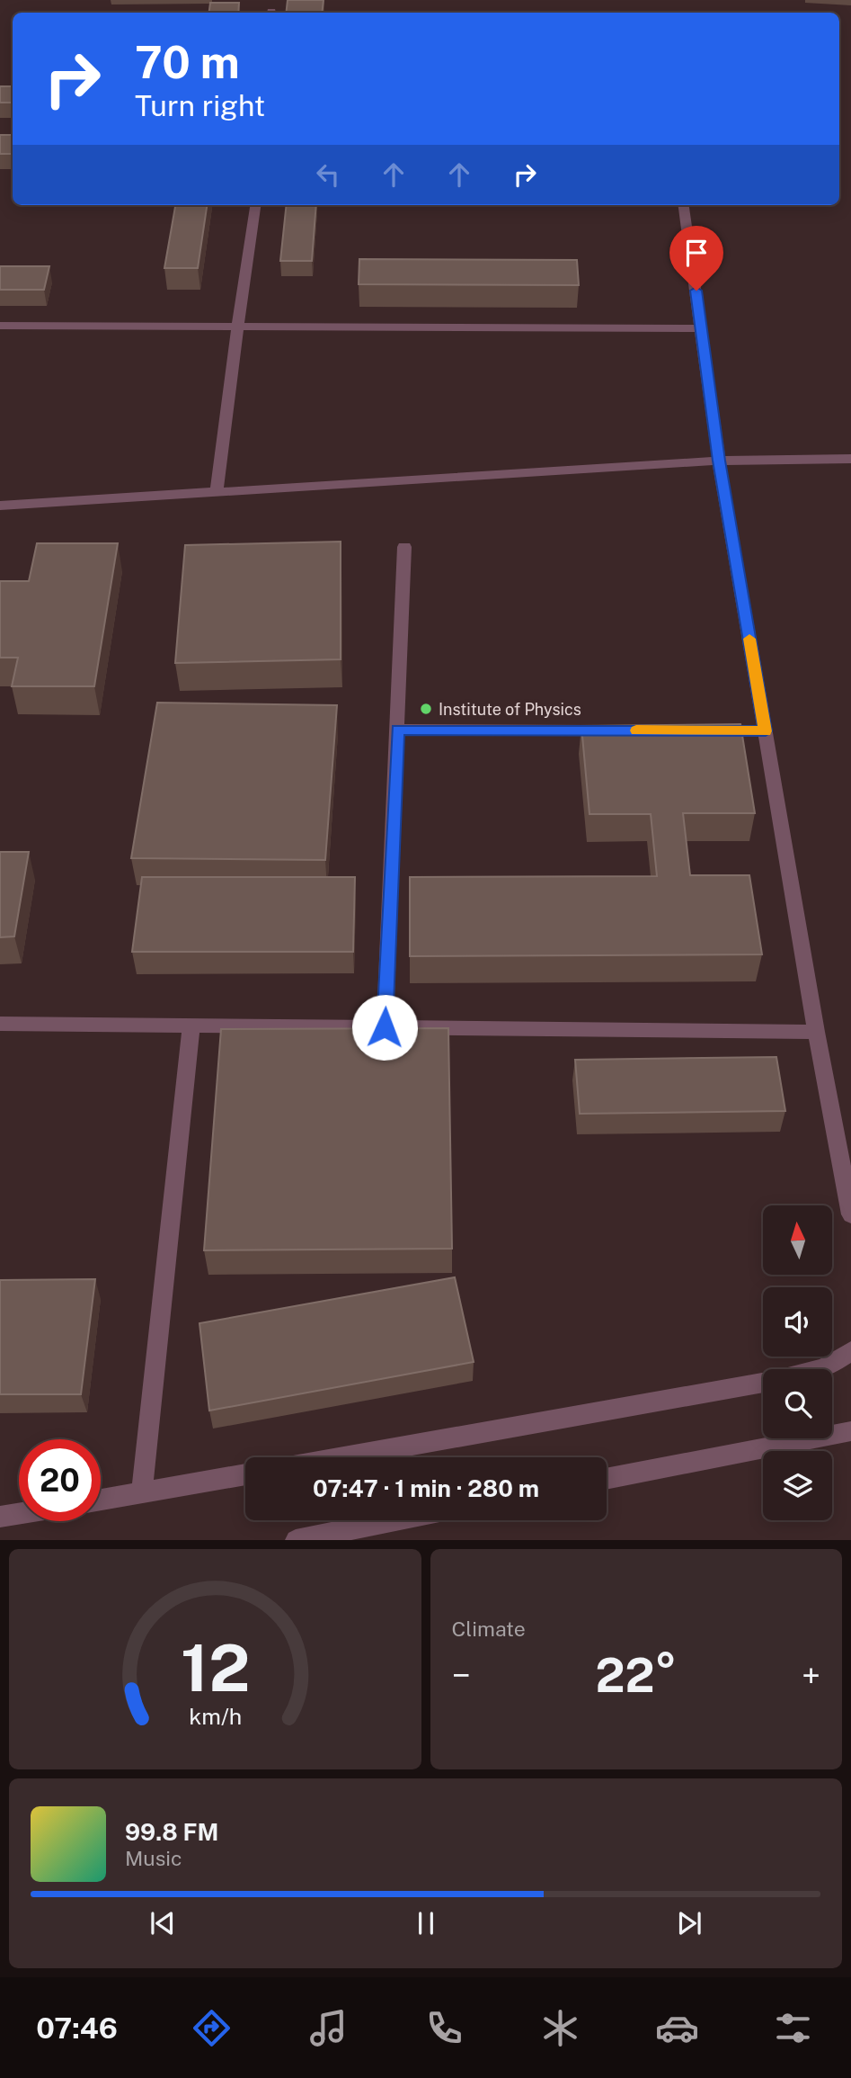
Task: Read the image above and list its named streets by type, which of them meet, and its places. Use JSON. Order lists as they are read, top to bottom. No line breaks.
{"places":["Institute of Physics"],"north":"top","page":{"turn":["70 m","Turn right"],"limit":"20","trip":"07:47 · 1 min · 280 m","tile":"Climate","heat":["−","22°","+"],"song":["99.8 FM","Music"],"tabs":"07:46","gauge":["12","km/h"]}}
